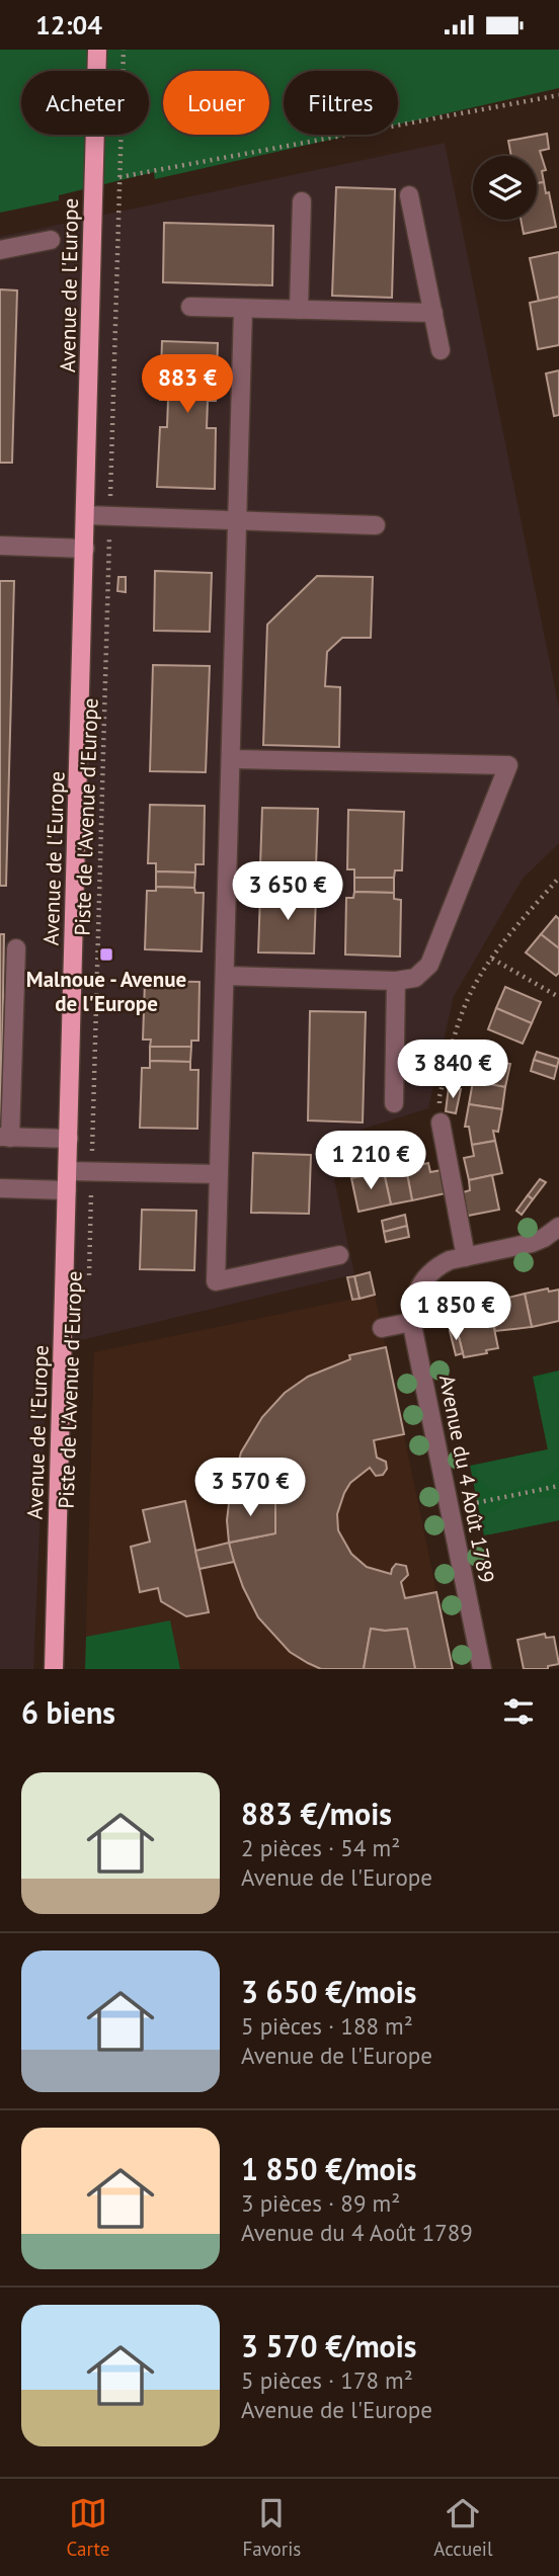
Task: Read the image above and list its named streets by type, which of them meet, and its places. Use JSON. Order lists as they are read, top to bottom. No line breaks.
{"streets":{"main road":["Avenue de l'Europe"],"street":["Avenue du 4 Août 1789"],"path":["Piste de l'Avenue d'Europe"]},"places":{"transit":["Malnoue - Avenue de l'Europe"]},"page":{"status":"12:04","chip":["Acheter","Louer","Filtres"],"price":["883 €","3 650 €","3 840 €","1 210 €","1 850 €","3 570 €"],"heading":"6 biens","list":[{"name":"883 €/mois","note":"2 pièces · 54 m² · Avenue de l'Europe"},{"name":"3 650 €/mois","note":"5 pièces · 188 m² · Avenue de l'Europe"},{"name":"1 850 €/mois","note":"3 pièces · 89 m² · Avenue du 4 Août 1789"},{"name":"3 570 €/mois","note":"5 pièces · 178 m² · Avenue de l'Europe"}],"tabs":["Carte","Favoris","Accueil"]}}
